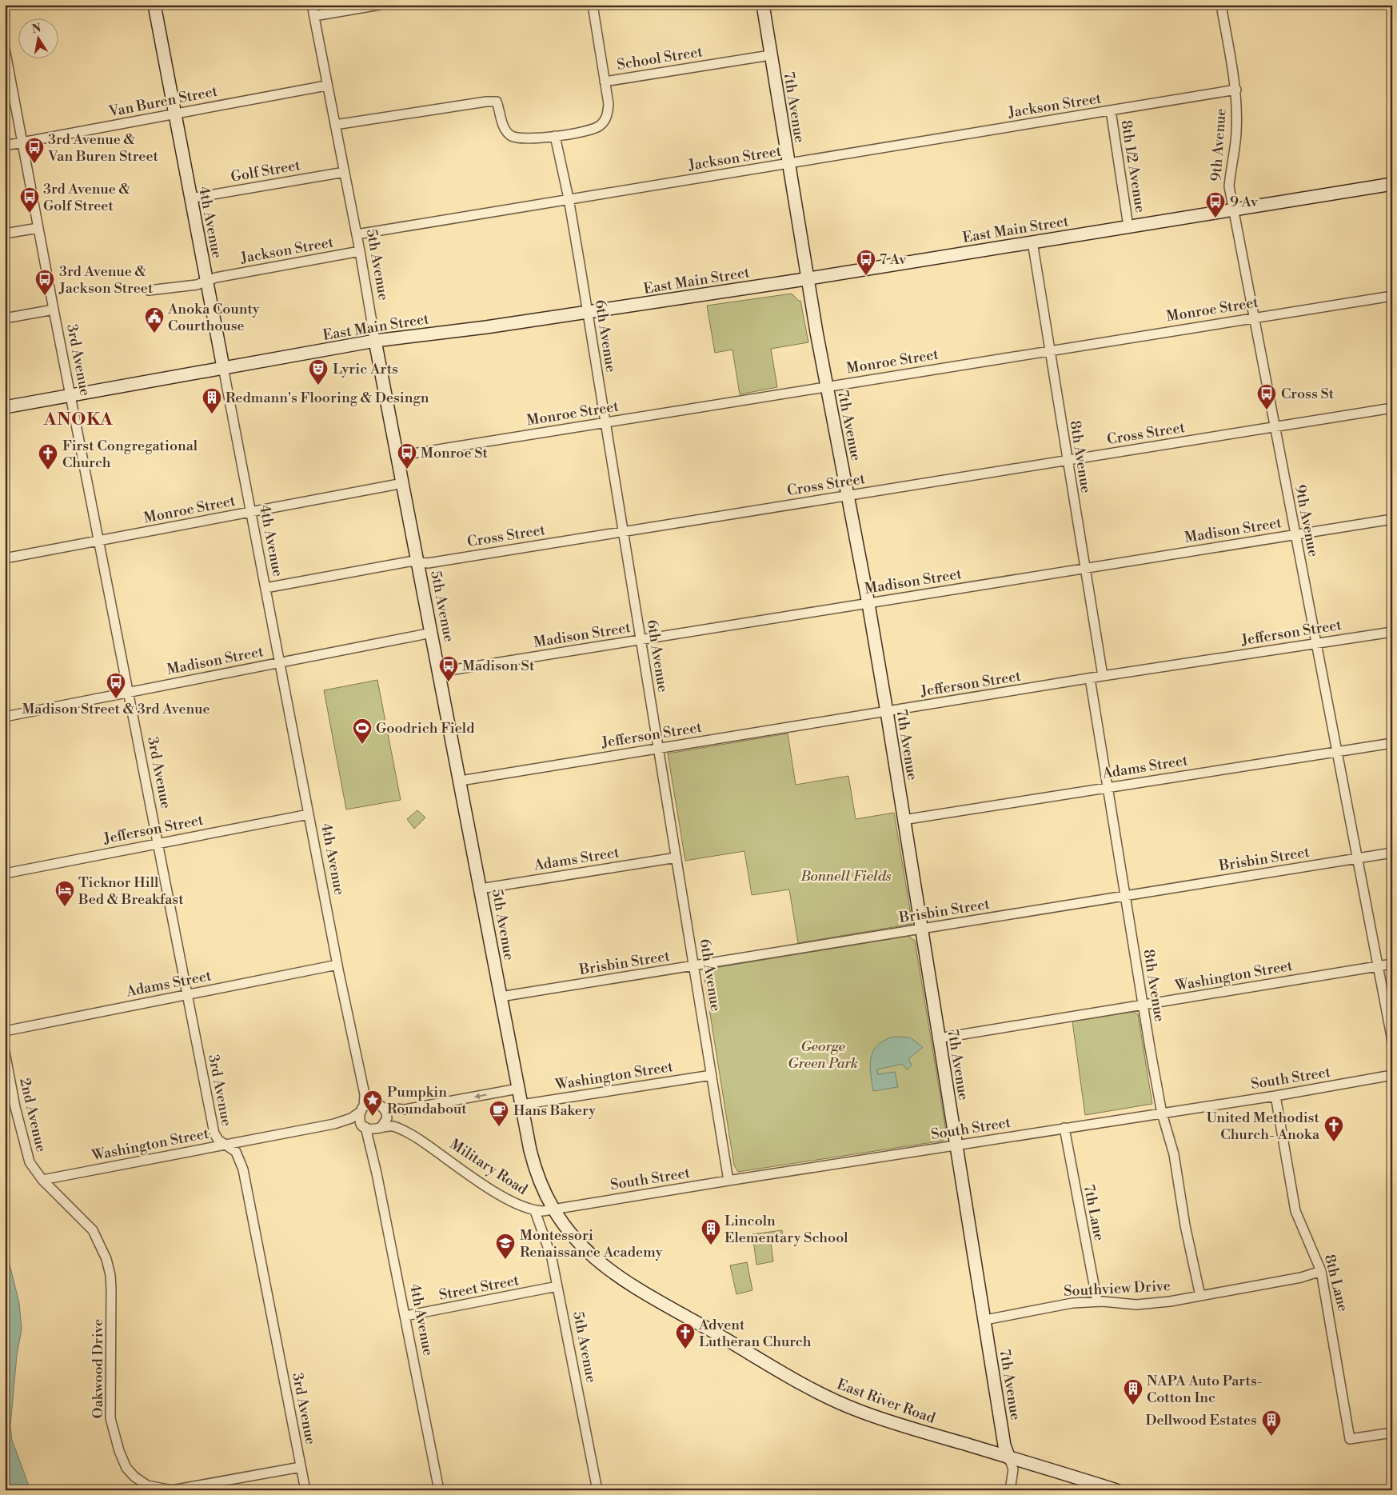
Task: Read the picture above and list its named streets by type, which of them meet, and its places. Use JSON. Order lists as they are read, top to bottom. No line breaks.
{"streets":{"main road":["7th Avenue","4th Avenue","East Main Street","5th Avenue","East River Road"],"street":["School Street","Van Buren Street","Jackson Street","9th Avenue","8th 1/2 Avenue","Golf Street","Monroe Street","6th Avenue","3rd Avenue","Cross Street","8th Avenue","Madison Street","Jefferson Street","Adams Street","Brisbin Street","Washington Street","South Street","2nd Avenue","Military Road","7th Lane","8th Lane","Street Street","Southview Drive","Oakwood Drive"]},"crossings":[["School Street","7th Avenue"],["School Street","5th Avenue"],["School Street","6th Avenue"],["Van Buren Street","4th Avenue"],["Van Buren Street","5th Avenue"],["Van Buren Street","3rd Avenue"],["Jackson Street","7th Avenue"],["Jackson Street","9th Avenue"],["Jackson Street","8th 1/2 Avenue"],["Jackson Street","4th Avenue"],["Jackson Street","5th Avenue"],["Jackson Street","6th Avenue"],["7th Avenue","East Main Street"],["7th Avenue","Monroe Street"],["7th Avenue","Cross Street"],["7th Avenue","Madison Street"],["7th Avenue","Jefferson Street"],["7th Avenue","Adams Street"],["7th Avenue","Brisbin Street"],["7th Avenue","Washington Street"],["7th Avenue","South Street"],["7th Avenue","Southview Drive"],["7th Avenue","East River Road"],["9th Avenue","East Main Street"],["9th Avenue","Monroe Street"],["9th Avenue","Cross Street"],["9th Avenue","Madison Street"],["9th Avenue","Jefferson Street"],["9th Avenue","Adams Street"],["9th Avenue","Brisbin Street"],["9th Avenue","Washington Street"],["8th 1/2 Avenue","East Main Street"],["Golf Street","4th Avenue"],["Golf Street","5th Avenue"],["4th Avenue","East Main Street"],["4th Avenue","Monroe Street"],["4th Avenue","Cross Street"],["4th Avenue","Madison Street"],["4th Avenue","Jefferson Street"],["4th Avenue","Adams Street"],["4th Avenue","Washington Street"],["4th Avenue","Military Road"],["4th Avenue","Street Street"],["East Main Street","5th Avenue"],["East Main Street","6th Avenue"],["East Main Street","3rd Avenue"],["East Main Street","8th Avenue"],["5th Avenue","Monroe Street"],["5th Avenue","Cross Street"],["5th Avenue","Madison Street"],["5th Avenue","Jefferson Street"],["5th Avenue","Adams Street"],["5th Avenue","Brisbin Street"],["5th Avenue","Washington Street"],["5th Avenue","South Street"],["5th Avenue","Military Road"],["5th Avenue","Street Street"],["5th Avenue","East River Road"],["Monroe Street","6th Avenue"],["Monroe Street","3rd Avenue"],["Monroe Street","8th Avenue"],["6th Avenue","Cross Street"],["6th Avenue","Madison Street"],["6th Avenue","Jefferson Street"],["6th Avenue","Adams Street"],["6th Avenue","Brisbin Street"],["6th Avenue","Washington Street"],["6th Avenue","South Street"],["3rd Avenue","Madison Street"],["3rd Avenue","Jefferson Street"],["3rd Avenue","Adams Street"],["3rd Avenue","Washington Street"],["3rd Avenue","Oakwood Drive"],["Cross Street","8th Avenue"],["8th Avenue","Madison Street"],["8th Avenue","Jefferson Street"],["8th Avenue","Adams Street"],["8th Avenue","Brisbin Street"],["8th Avenue","Washington Street"],["8th Avenue","South Street"],["8th Avenue","Southview Drive"],["Washington Street","2nd Avenue"],["Washington Street","Military Road"],["Washington Street","Oakwood Drive"],["South Street","Military Road"],["South Street","7th Lane"],["South Street","8th Lane"],["South Street","East River Road"],["2nd Avenue","Oakwood Drive"],["Military Road","East River Road"],["7th Lane","Southview Drive"],["8th Lane","Southview Drive"]],"districts":["ANOKA"],"parks":["Bonnell Fields","George Green Park"],"places":{"bus stop":["3rd Avenue & Van Buren Street","3rd Avenue & Golf Street","9 Av","7 Av","3rd Avenue & Jackson Street","Cross St","Monroe St","Madison St","Madison Street & 3rd Avenue"],"public building":["Anoka County Courthouse"],"theatre":["Lyric Arts"],"building":["Redmann's Flooring & Desingn","Lincoln Elementary School","NAPA Auto Parts- Cotton Inc","Dellwood Estates"],"church":["First Congregational Church","United Methodist Church- Anoka","Advent Lutheran Church"],"sports":["Goodrich Field"],"hotel":["Ticknor Hill Bed & Breakfast"],"place":["Pumpkin Roundabout"],"cafe":["Hans Bakery"],"school or university":["Montessori Renaissance Academy"]},"north":"top"}
